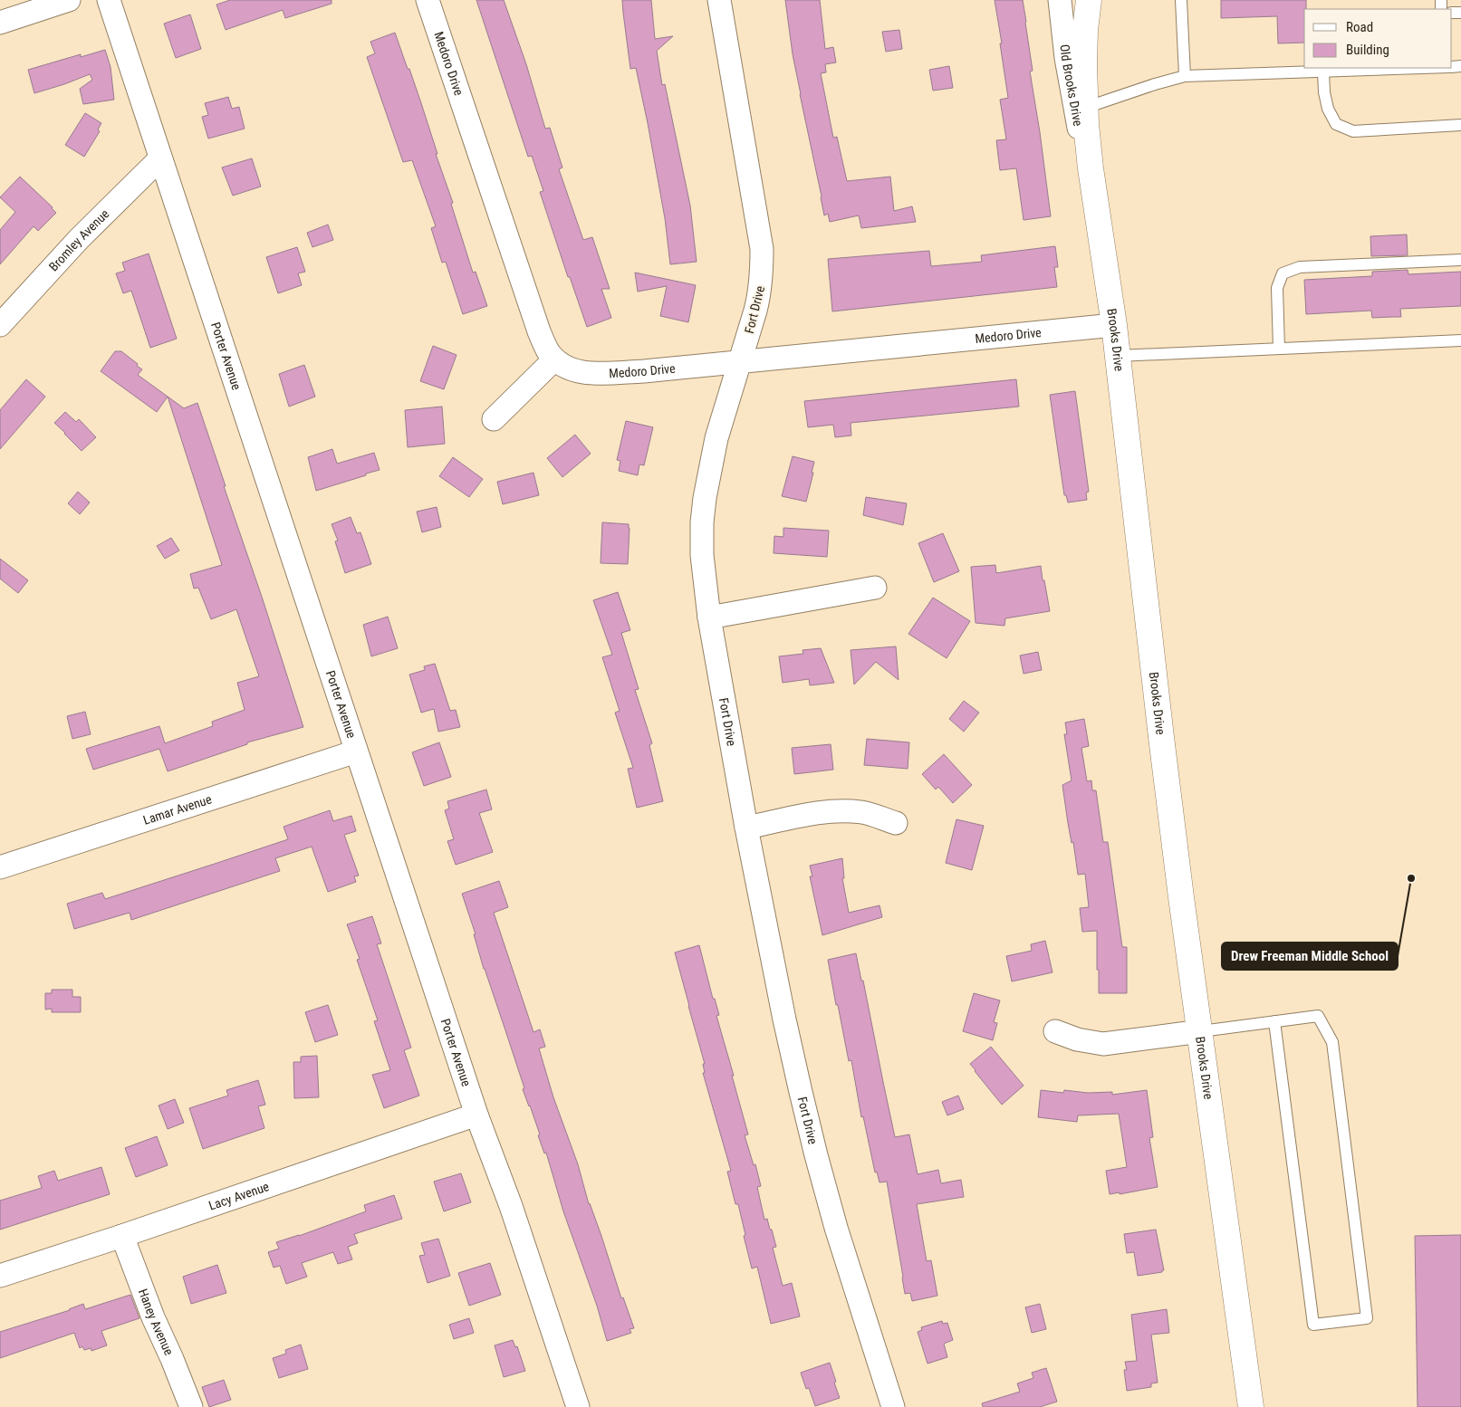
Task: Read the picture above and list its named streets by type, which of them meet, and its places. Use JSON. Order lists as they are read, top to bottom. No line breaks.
{"streets":{"street":["Medoro Drive","Old Brooks Drive","Bromley Avenue","Fort Drive","Brooks Drive","Porter Avenue","Lamar Avenue","Lacy Avenue","Haney Avenue"]},"crossings":[["Medoro Drive","Fort Drive"],["Medoro Drive","Brooks Drive"],["Old Brooks Drive","Brooks Drive"],["Bromley Avenue","Porter Avenue"],["Porter Avenue","Lamar Avenue"],["Porter Avenue","Lacy Avenue"],["Lacy Avenue","Haney Avenue"]],"places":["Drew Freeman Middle School"],"legend":["Road","Building"]}
